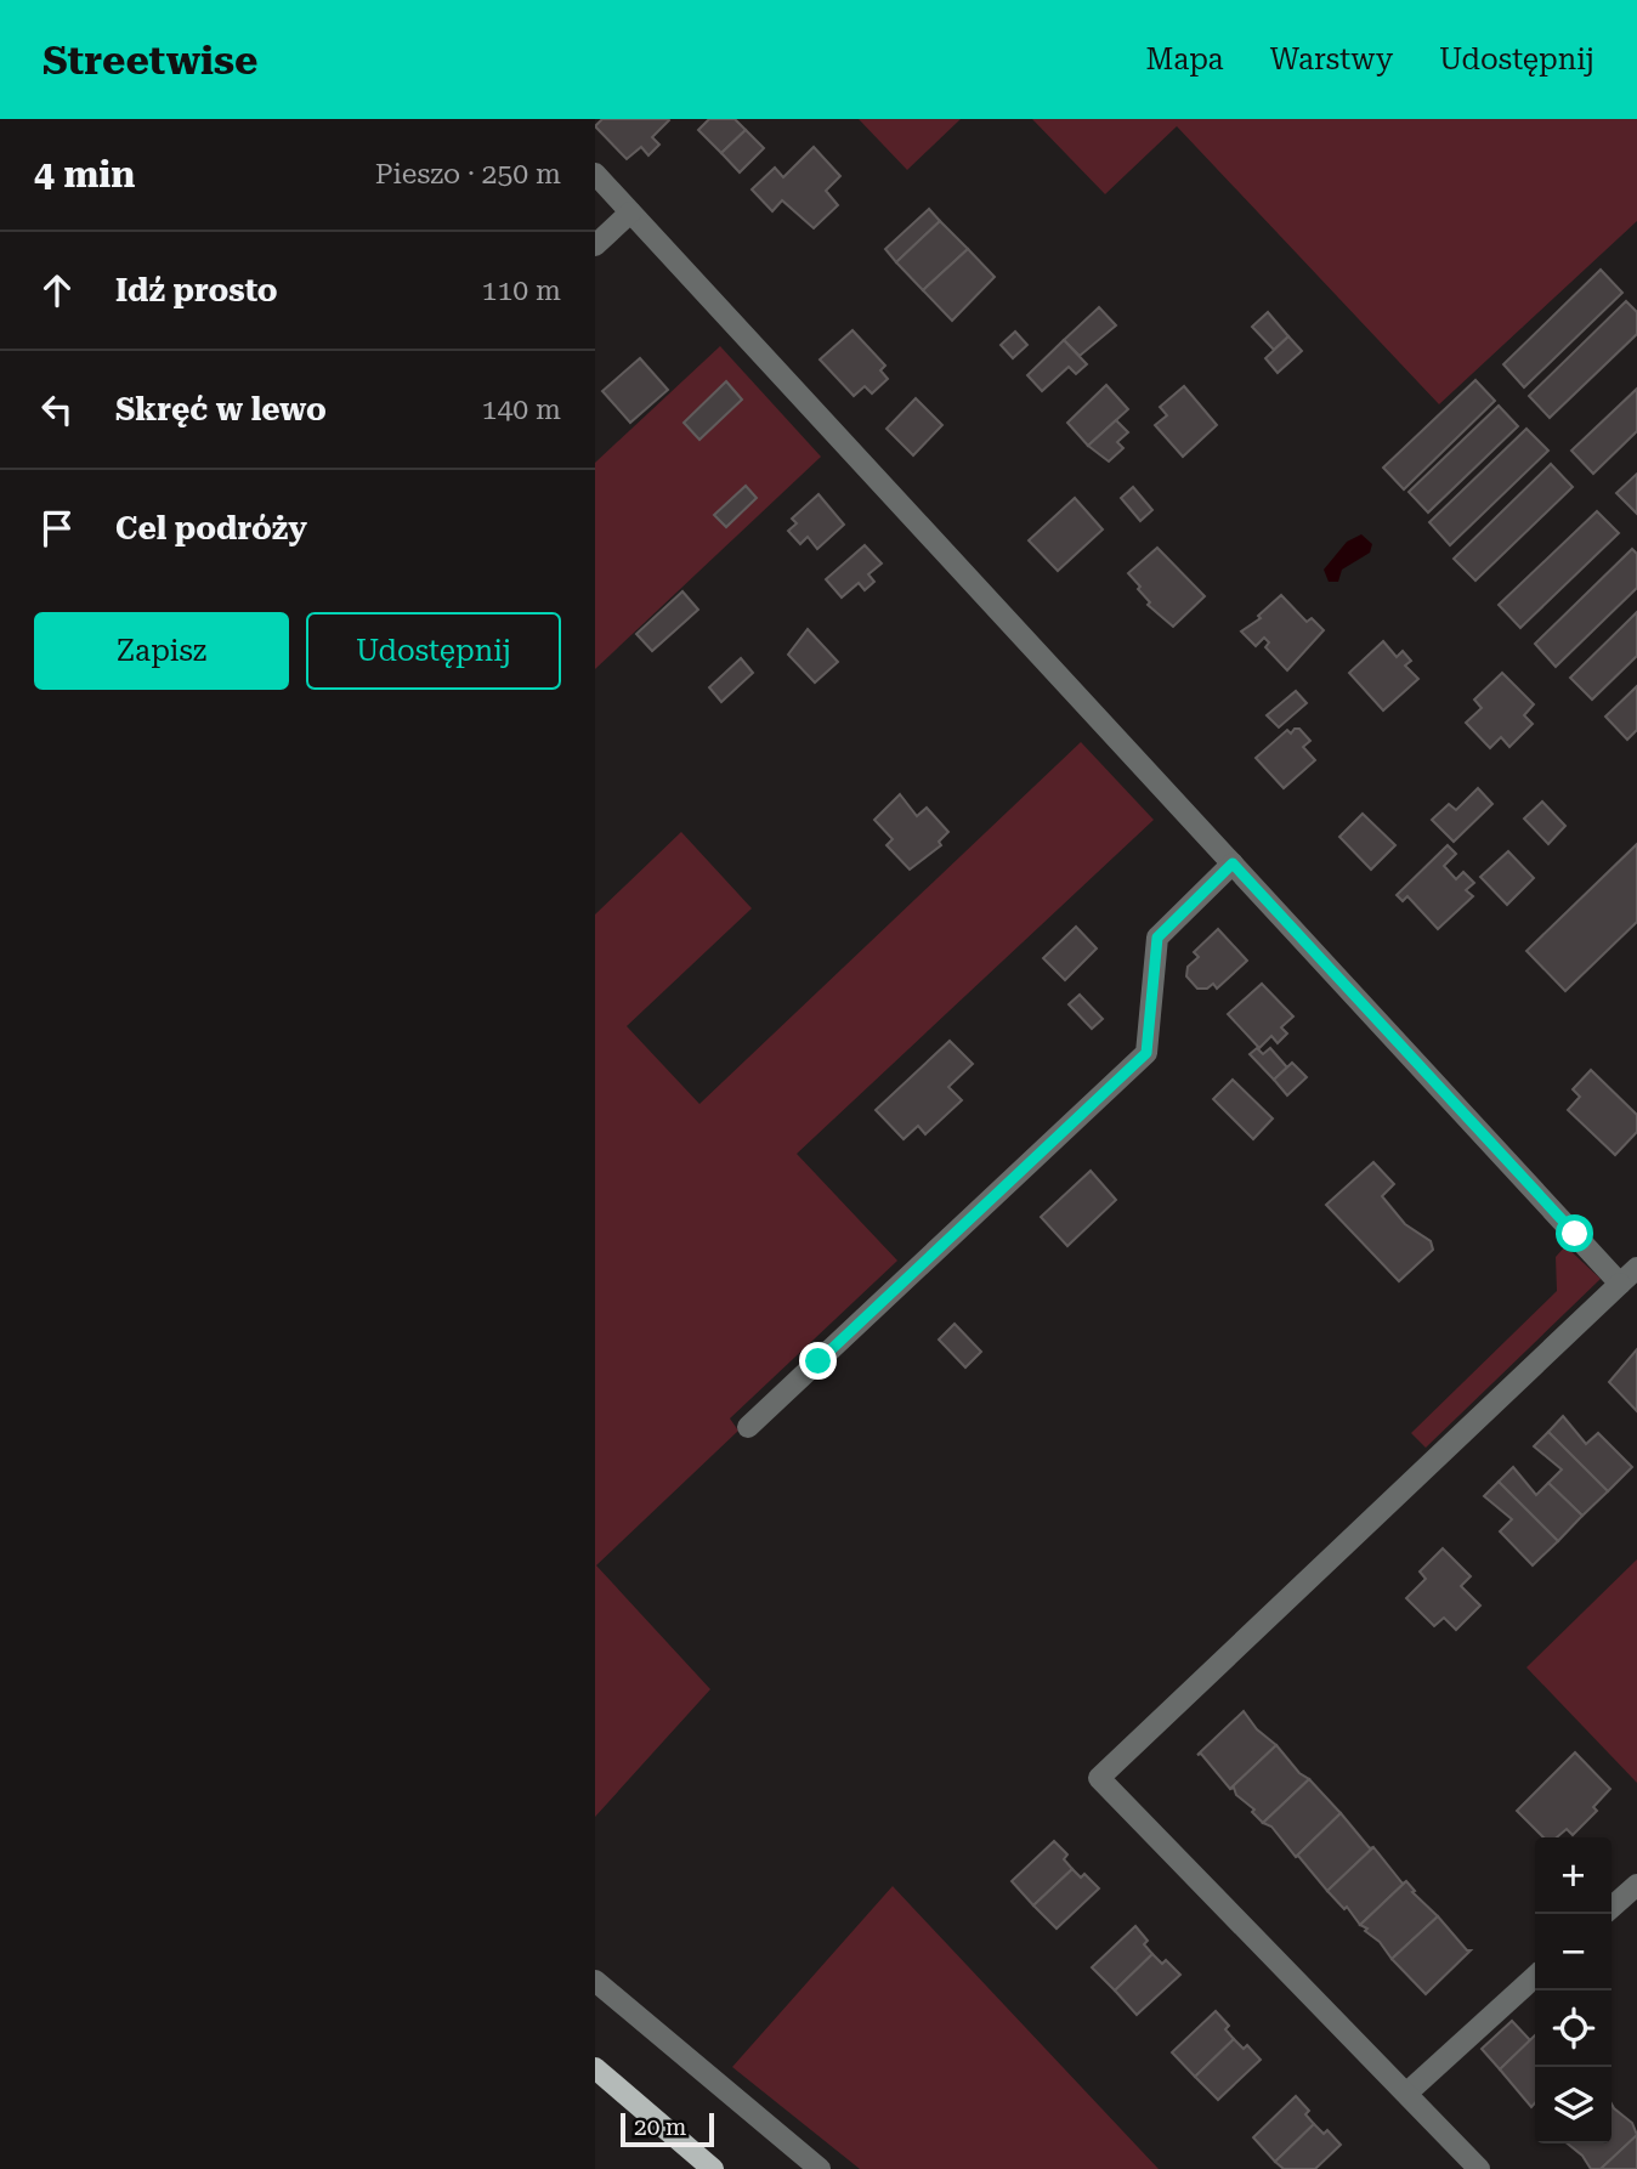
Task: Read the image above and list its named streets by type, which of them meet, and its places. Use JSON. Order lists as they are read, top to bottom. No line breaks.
{"scale_bar":"20 m","page":{"header":"Streetwise","nav":["Mapa","Warstwy","Udostępnij"],"heading":["4 min","Pieszo · 250 m"],"list":[["Idź prosto","110 m"],["Skręć w lewo","140 m"],"Cel podróży"],"buttons":["Zapisz","Udostępnij"],"map_buttons":["+","−"],"scale":"20 m"}}
